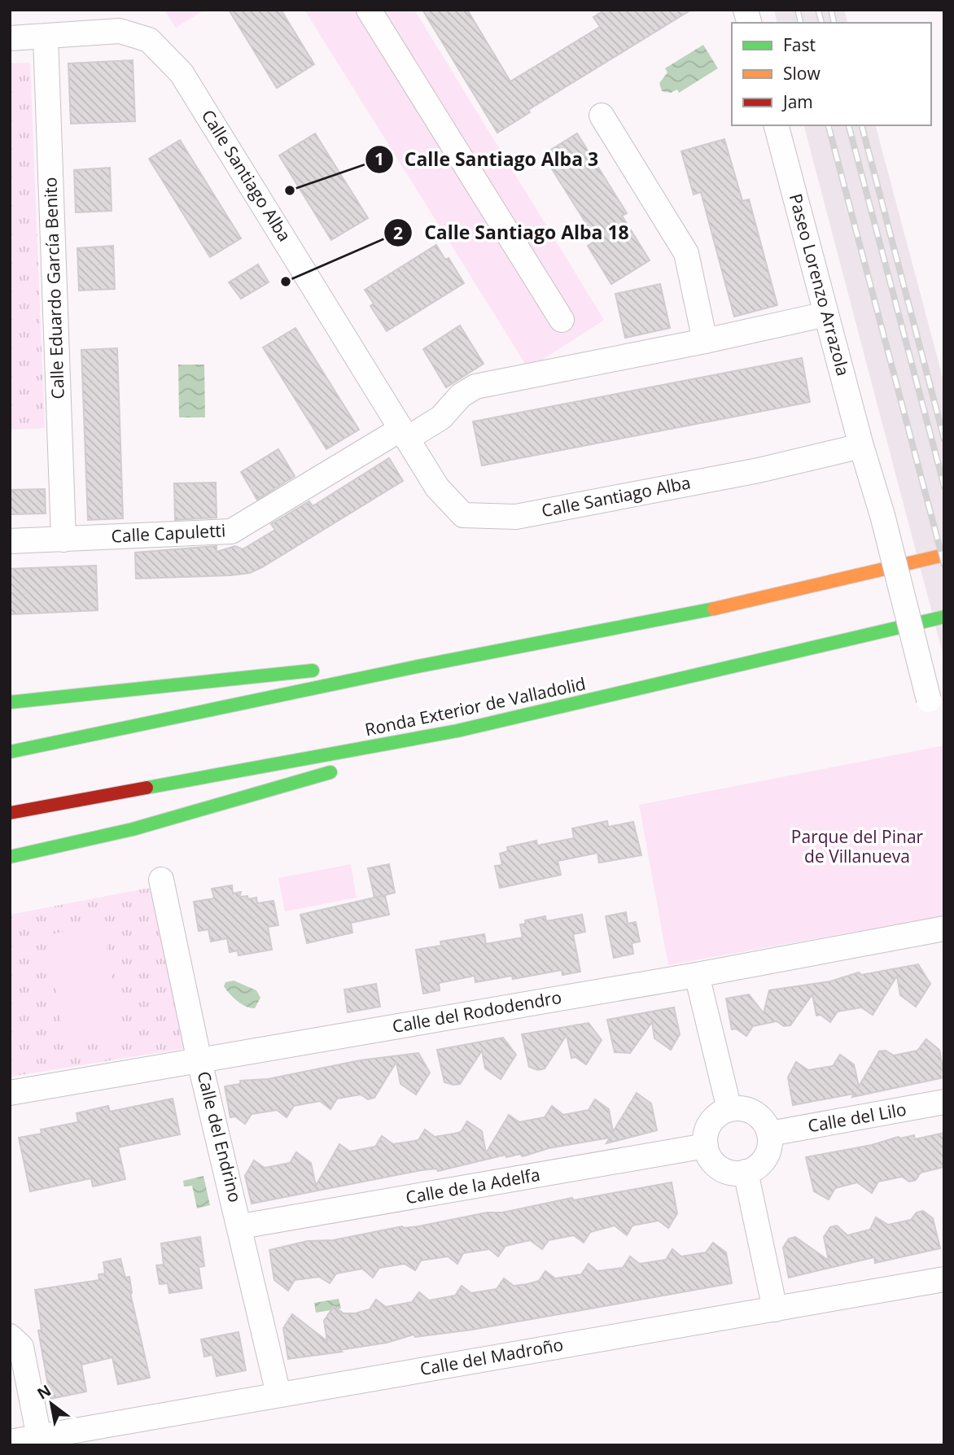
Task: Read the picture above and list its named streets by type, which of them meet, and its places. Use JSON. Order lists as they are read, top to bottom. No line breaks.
{"streets":{"highway":["Ronda Exterior de Valladolid"],"street":["Calle Santiago Alba","Paseo Lorenzo Arrazola","Calle Eduardo García Benito","Calle Capuletti","Calle del Rododendro","Calle del Lilo","Calle del Endrino","Calle de la Adelfa","Calle del Madroño"]},"crossings":[["Calle Santiago Alba","Paseo Lorenzo Arrazola"],["Calle Santiago Alba","Calle Eduardo García Benito"],["Calle Santiago Alba","Calle Capuletti"],["Calle Eduardo García Benito","Calle Capuletti"],["Calle del Rododendro","Calle del Endrino"],["Calle del Lilo","Calle de la Adelfa"],["Calle del Endrino","Calle de la Adelfa"],["Calle del Endrino","Calle del Madroño"]],"parks":["Parque del Pinar de Villanueva"],"places":["Calle Santiago Alba 3","Calle Santiago Alba 18"],"legend":["Fast","Slow","Jam"],"north":"top left"}
